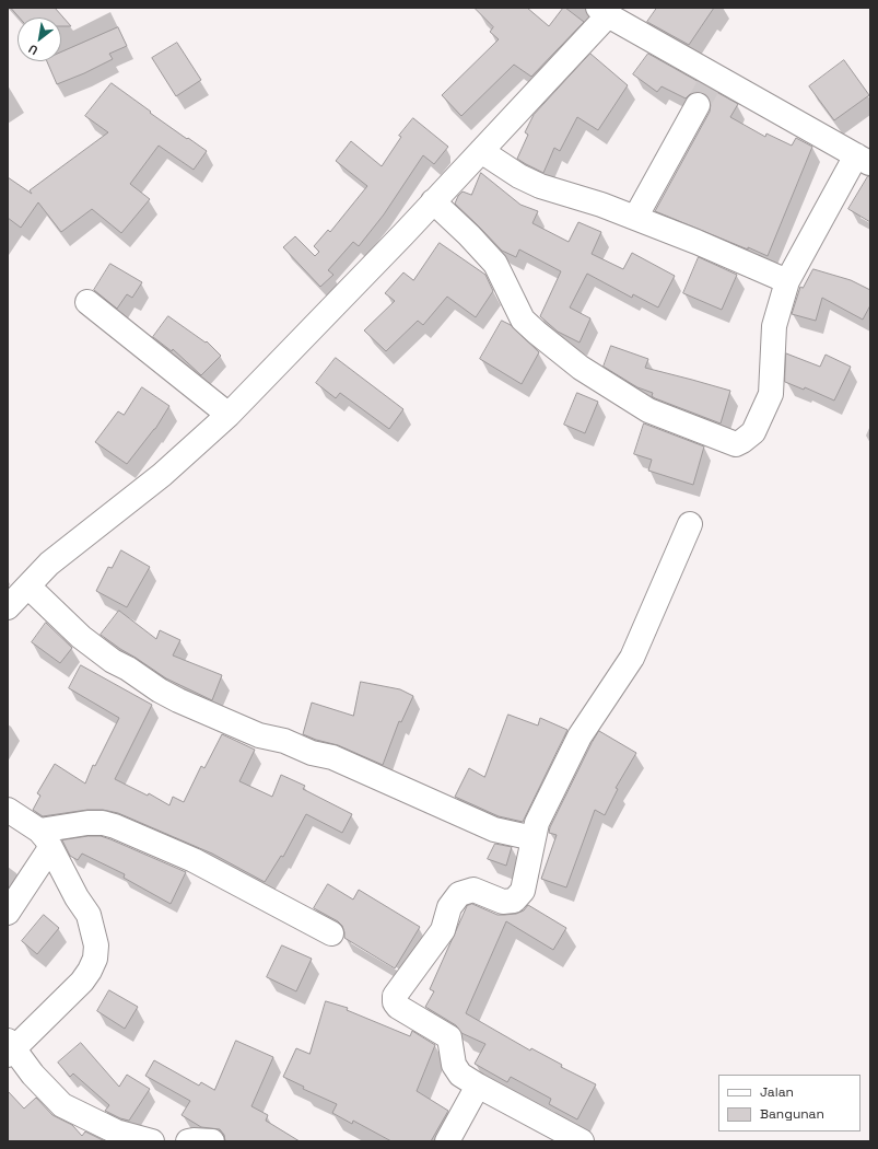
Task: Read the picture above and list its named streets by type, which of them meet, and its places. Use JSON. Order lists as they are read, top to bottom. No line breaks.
{"legend":["Jalan","Bangunan"],"north":"bottom left"}
